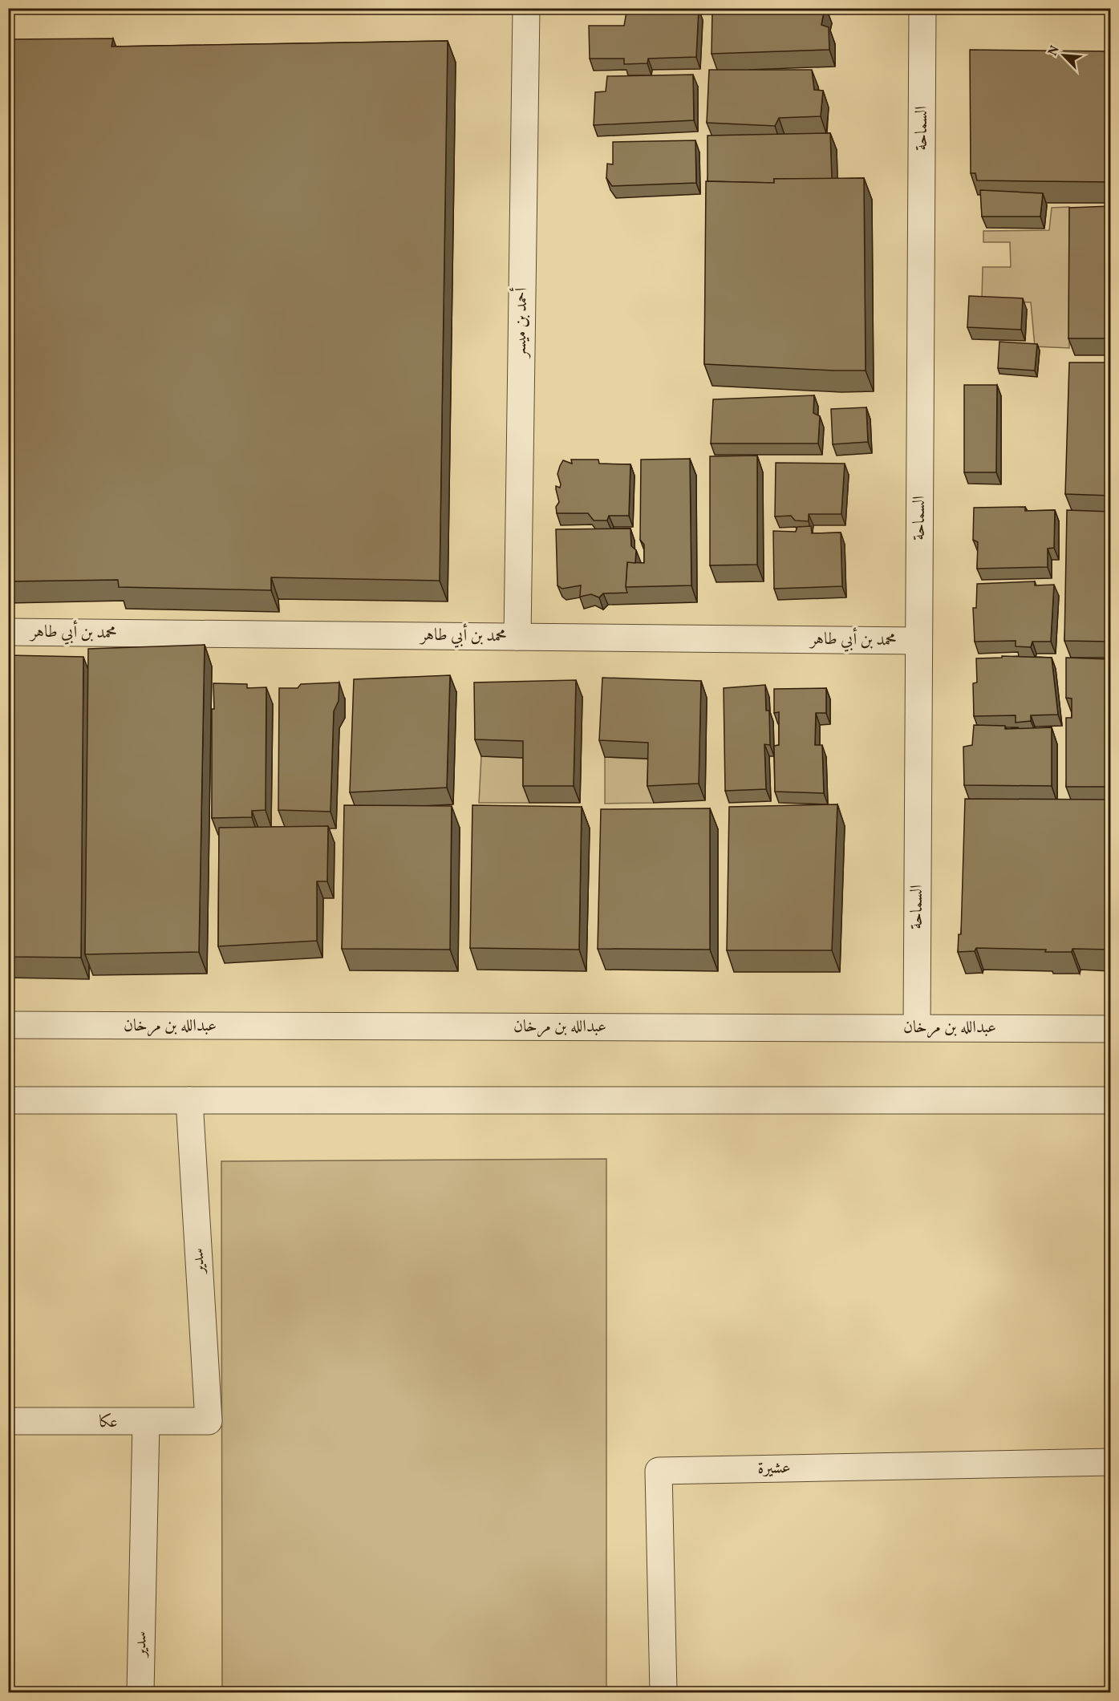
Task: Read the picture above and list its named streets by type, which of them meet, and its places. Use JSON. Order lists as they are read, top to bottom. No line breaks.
{"streets":{"street":["السماحة","أحمد بن ميسر","محمد بن أبي طاهر","عبدالله بن مرخان","سدير","عكا","عشيرة"]},"crossings":[["السماحة","محمد بن أبي طاهر"],["السماحة","عبدالله بن مرخان"],["أحمد بن ميسر","محمد بن أبي طاهر"],["سدير","عكا"]],"north":"top left"}
